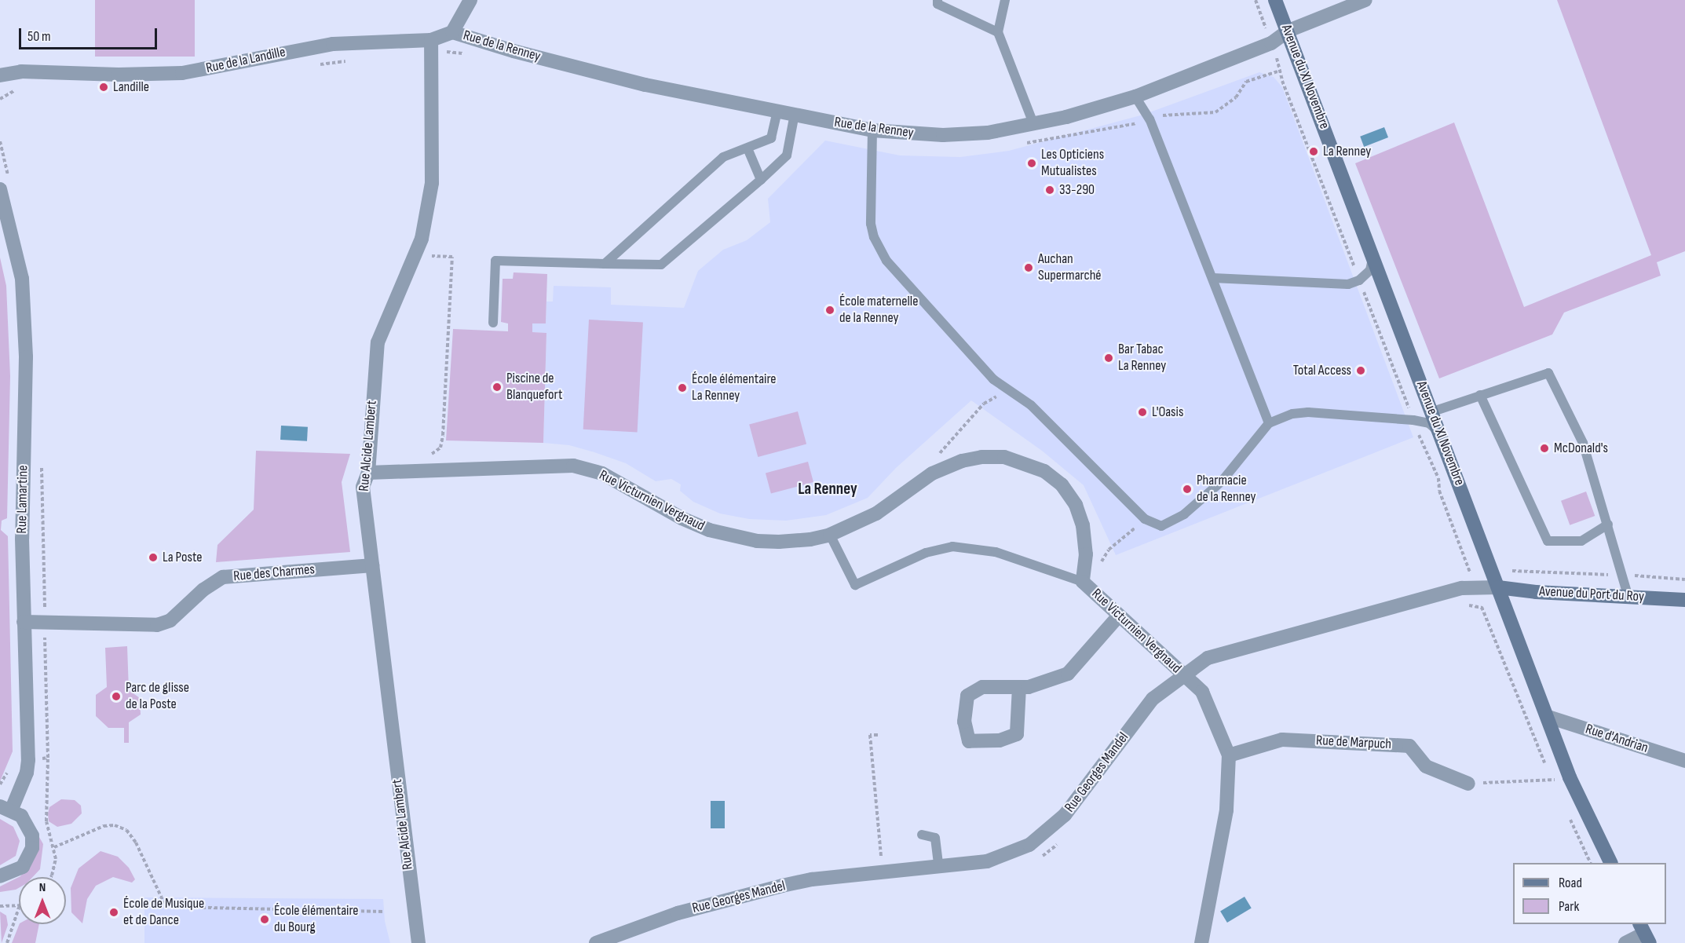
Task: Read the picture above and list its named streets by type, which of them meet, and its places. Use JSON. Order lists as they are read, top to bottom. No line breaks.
{"streets":{"main road":["Avenue du XI Novembre","Avenue du Port du Roy"],"street":["Rue de la Renney","Rue de la Landille","Rue Alcide Lambert","Rue Lamartine","Rue Victurnien Vergnaud","Rue des Charmes","Rue d'Andrian","Rue de Marpuch","Rue Georges Mandel"]},"crossings":[["Rue de la Renney","Rue de la Landille"],["Rue de la Renney","Avenue du XI Novembre"],["Rue de la Landille","Rue Alcide Lambert"],["Avenue du XI Novembre","Avenue du Port du Roy"],["Avenue du XI Novembre","Rue d'Andrian"],["Avenue du XI Novembre","Rue Georges Mandel"],["Rue Alcide Lambert","Rue Victurnien Vergnaud"],["Rue Alcide Lambert","Rue des Charmes"],["Rue Lamartine","Rue des Charmes"],["Rue Victurnien Vergnaud","Rue Georges Mandel"],["Avenue du Port du Roy","Rue Georges Mandel"]],"districts":["La Renney"],"places":["Landille","La Renney","Les Opticiens Mutualistes","33-290","Auchan Supermarché","École maternelle de la Renney","Bar Tabac La Renney","Total Access","Piscine de Blanquefort","École élémentaire La Renney","L'Oasis","McDonald's","Pharmacie de la Renney","La Poste","Parc de glisse de la Poste","École de Musique et de Dance","École élémentaire du Bourg"],"legend":["Road","Park"],"scale_bar":"50 m","north":"top"}
